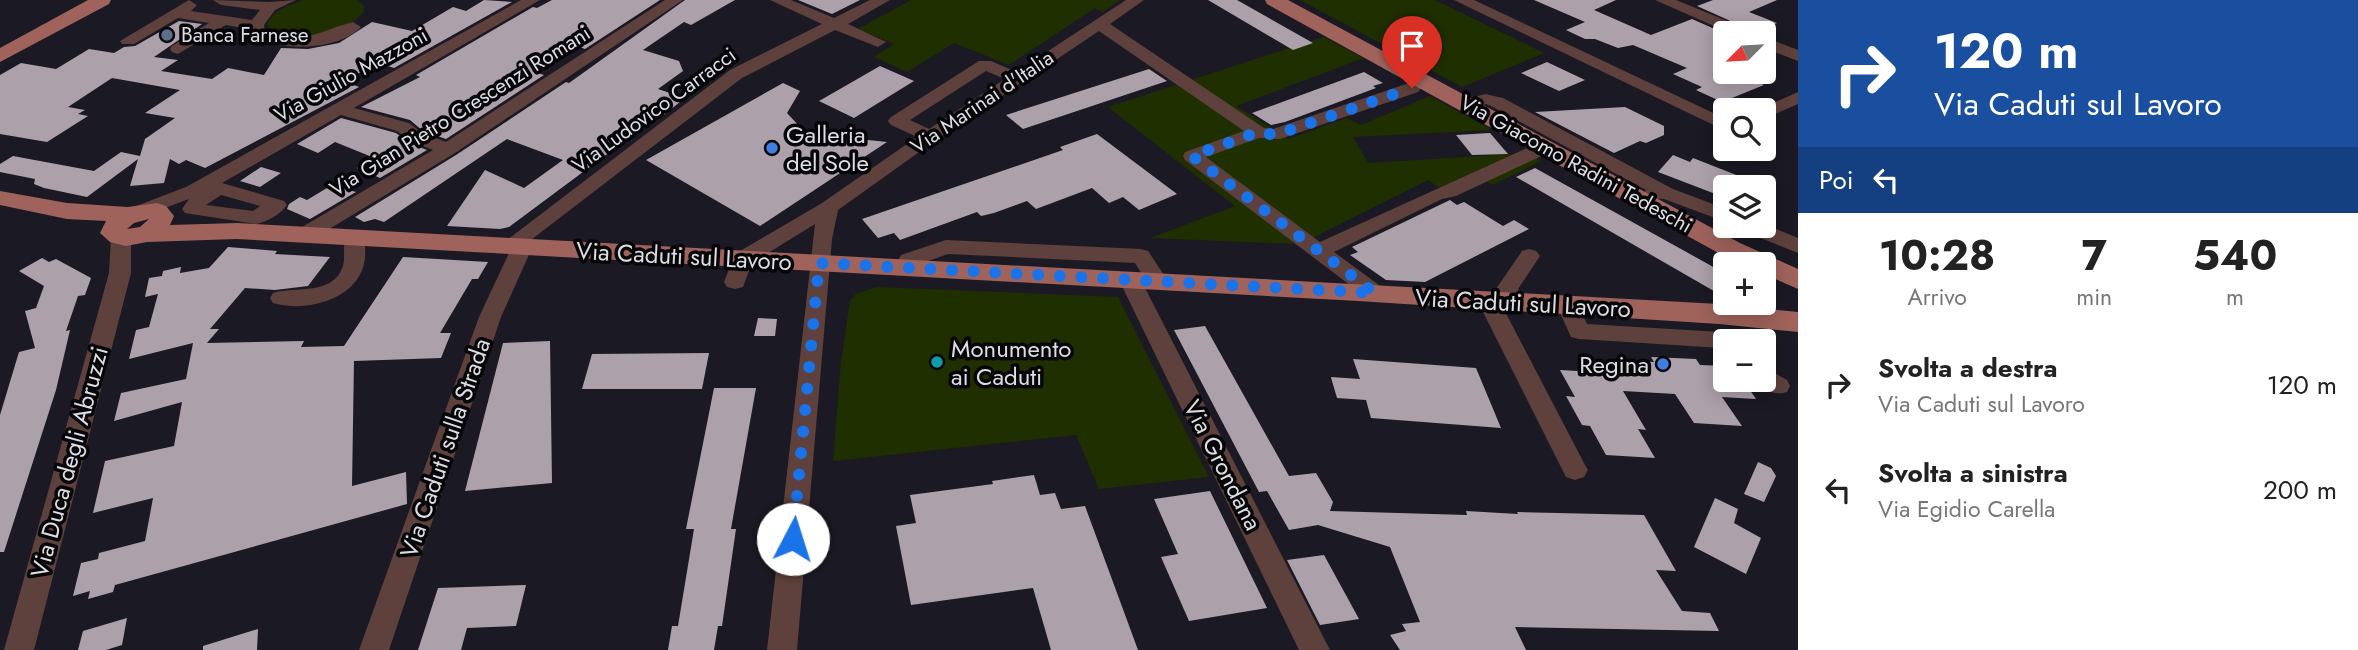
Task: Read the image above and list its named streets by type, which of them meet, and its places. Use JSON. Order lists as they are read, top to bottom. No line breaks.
{"streets":{"main road":["Via Giacomo Radini Tedeschi","Via Caduti sul Lavoro"],"street":["Via Giulio Mazzoni","Via Marinai d'Italia","Via Ludovico Carracci","Via Gian Pietro Crescenzi Romani","Via Caduti sulla Strada","Via Duca degli Abruzzi","Via Grondana"]},"crossings":[["Via Giulio Mazzoni","Via Caduti sul Lavoro"],["Via Giulio Mazzoni","Via Duca degli Abruzzi"],["Via Marinai d'Italia","Via Caduti sul Lavoro"],["Via Ludovico Carracci","Via Caduti sul Lavoro"],["Via Ludovico Carracci","Via Caduti sulla Strada"],["Via Gian Pietro Crescenzi Romani","Via Caduti sul Lavoro"],["Via Giacomo Radini Tedeschi","Via Caduti sul Lavoro"],["Via Caduti sul Lavoro","Via Caduti sulla Strada"],["Via Caduti sul Lavoro","Via Duca degli Abruzzi"],["Via Caduti sul Lavoro","Via Grondana"]],"places":["Banca Farnese","Galleria del Sole","Monumento ai Caduti","Regina"],"north":"bottom left","page":{"turn":["120 m","Via Caduti sul Lavoro"],"map_buttons":["+","−"],"then":"Poi","eta":["10:28","Arrivo","7","min","540","m"],"list":[{"name":"Svolta a destra","note":"Via Caduti sul Lavoro","value":"120 m"},{"name":"Svolta a sinistra","note":"Via Egidio Carella","value":"200 m"}]}}
